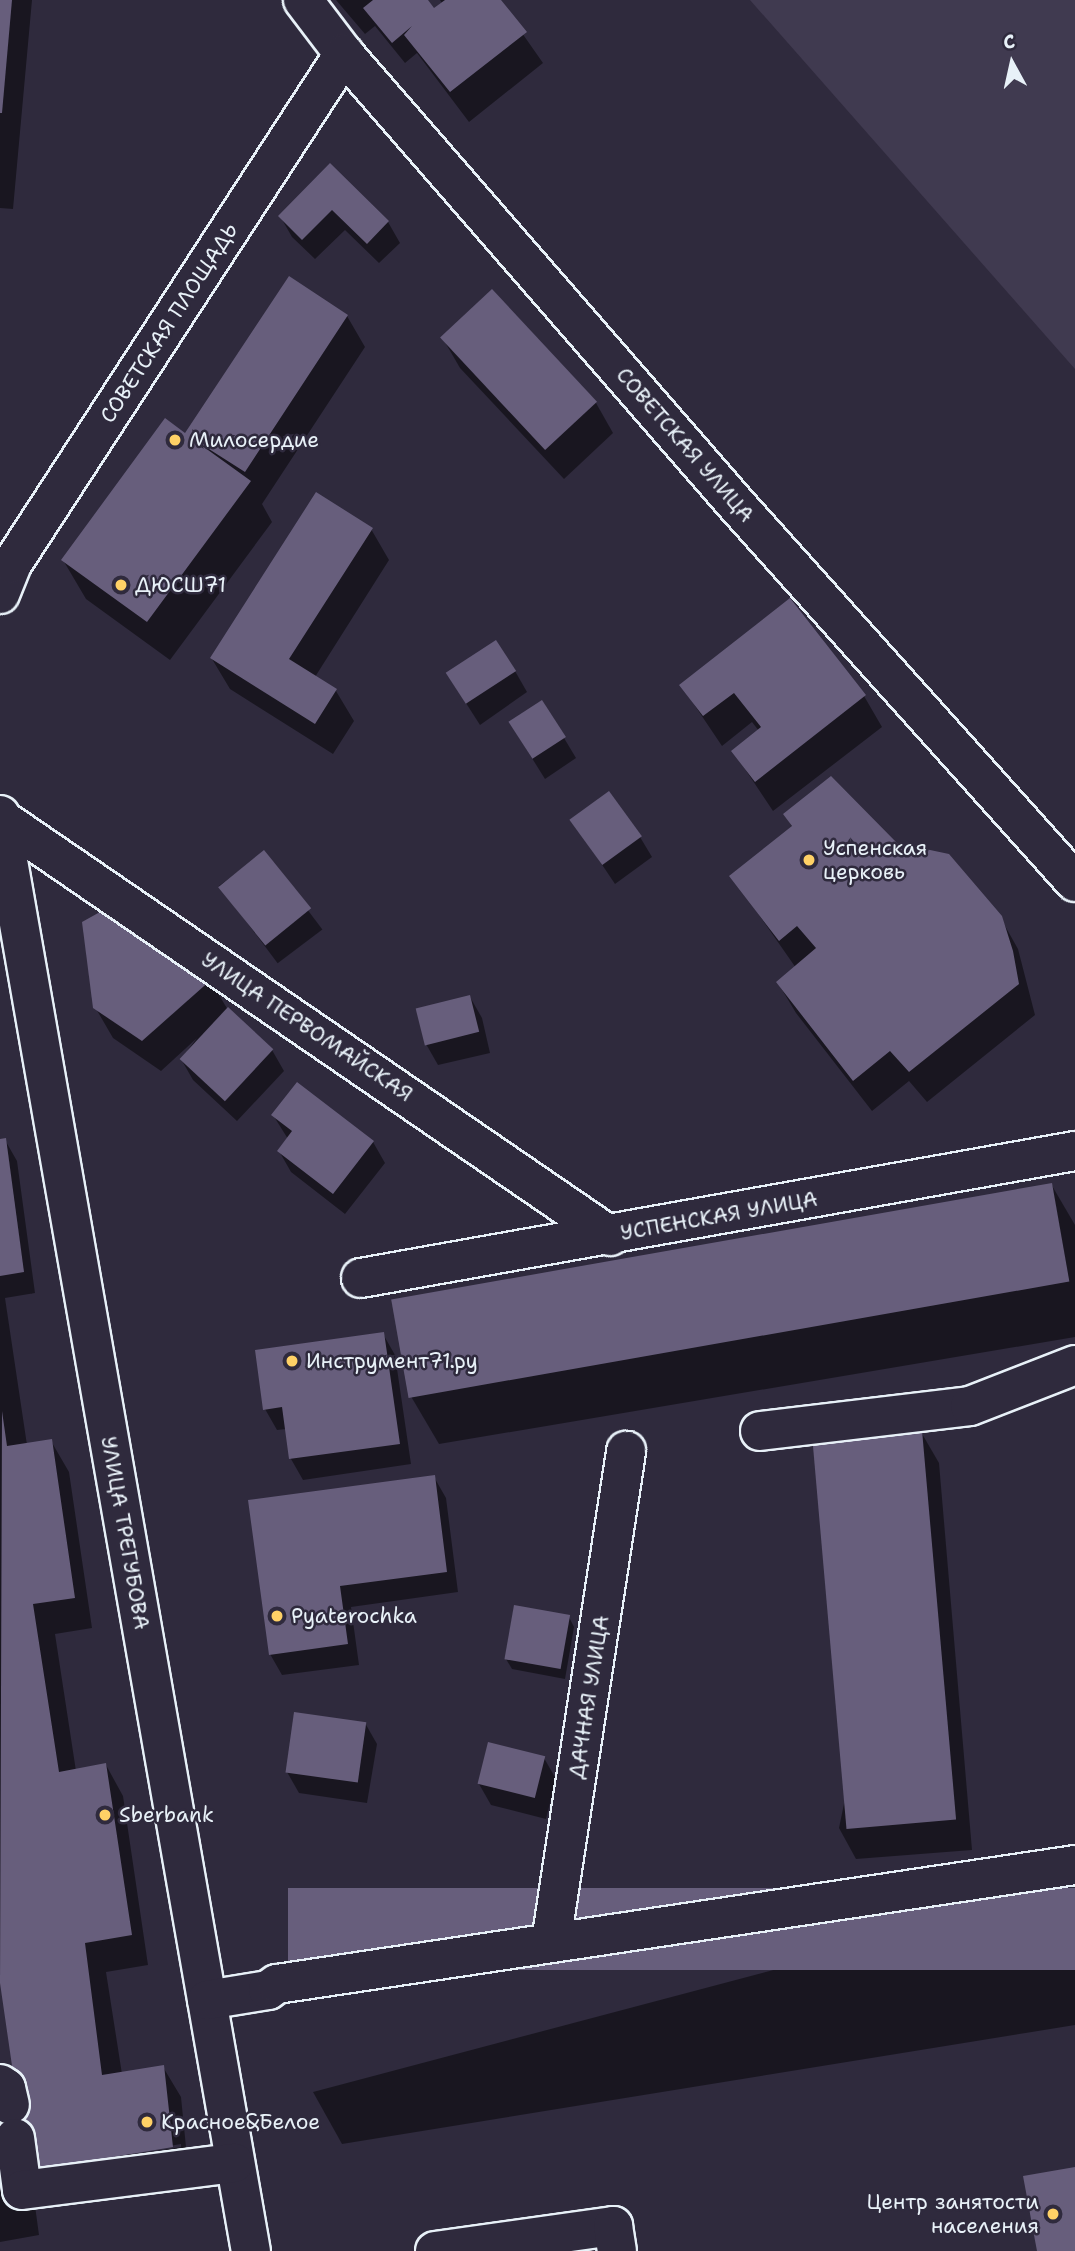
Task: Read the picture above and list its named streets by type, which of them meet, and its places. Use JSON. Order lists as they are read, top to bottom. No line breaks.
{"streets":{"street":["СОВЕТСКАЯ ПЛОЩАДЬ","СОВЕТСКАЯ УЛИЦА","УЛИЦА ПЕРВОМАЙСКАЯ","УСПЕНСКАЯ УЛИЦА","УЛИЦА ТРЕГУБОВА","ДАЧНАЯ УЛИЦА"]},"crossings":[["СОВЕТСКАЯ ПЛОЩАДЬ","СОВЕТСКАЯ УЛИЦА"],["УЛИЦА ПЕРВОМАЙСКАЯ","УСПЕНСКАЯ УЛИЦА"],["УЛИЦА ПЕРВОМАЙСКАЯ","УЛИЦА ТРЕГУБОВА"]],"places":["Милосердие","ДЮСШ71","Успенская церковь","Инструмент71.ру","Pyaterochka","Sberbank","Красное&Белое","Центр занятости населения"],"north":"top"}
